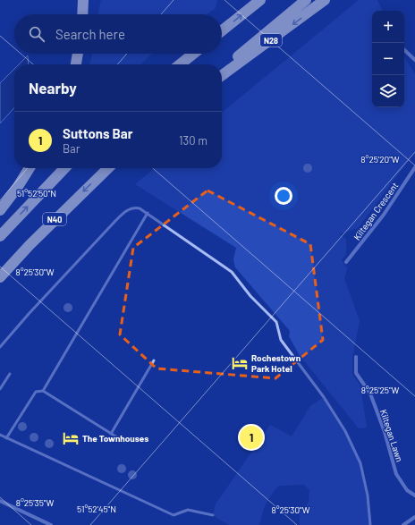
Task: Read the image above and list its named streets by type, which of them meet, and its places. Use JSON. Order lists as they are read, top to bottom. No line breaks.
{"streets":{"highway":["N28","N40"],"street":["Kiltegan Crescent","Kiltegan Lawn"]},"places":{"hotel":["Rochestown Park Hotel","The Townhouses"]},"page":{"map_buttons":["+","−"],"search":"Search here","heading":"Nearby","list":[{"mark":"1","name":"Suttons Bar","note":"Bar","value":"130 m"}],"pins":"1"},"coordinates":["8°25'20\"W","51°52'50\"N","8°25'30\"W","8°25'25\"W","8°25'35\"W","51°52'45\"N"]}
